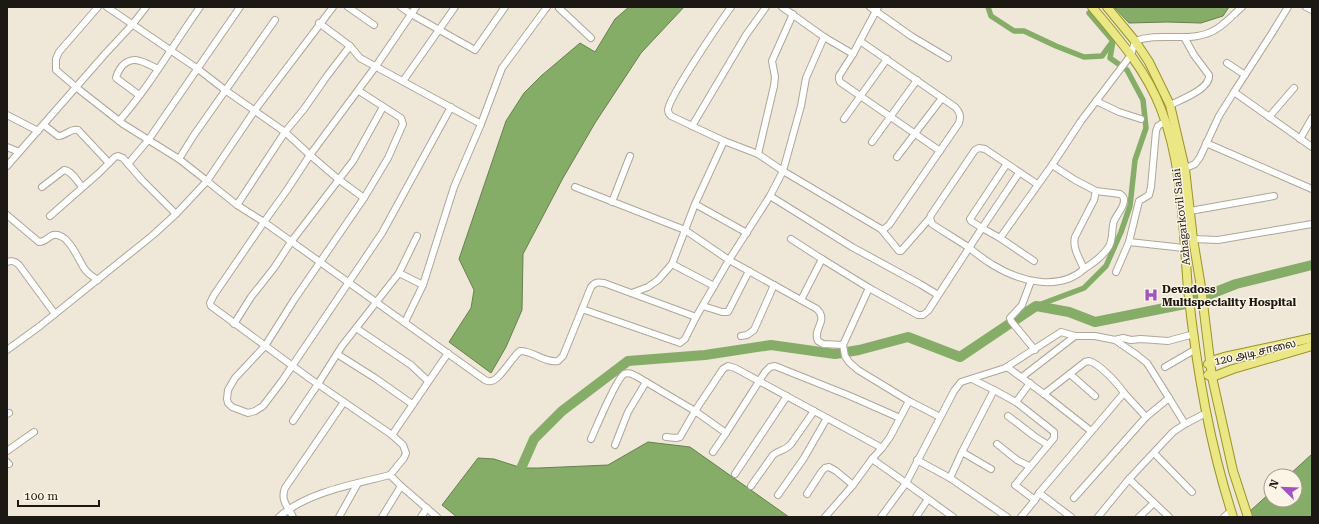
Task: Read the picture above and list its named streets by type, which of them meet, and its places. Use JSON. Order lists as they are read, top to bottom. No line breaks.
{"streets":{"main road":["Azhagarkovil Salai","120 அடி சாலை"]},"crossings":[["Azhagarkovil Salai","120 அடி சாலை"]],"places":{"hospital":["Devadoss Multispeciality Hospital"]},"scale_bar":"100 m","north":"top left"}
